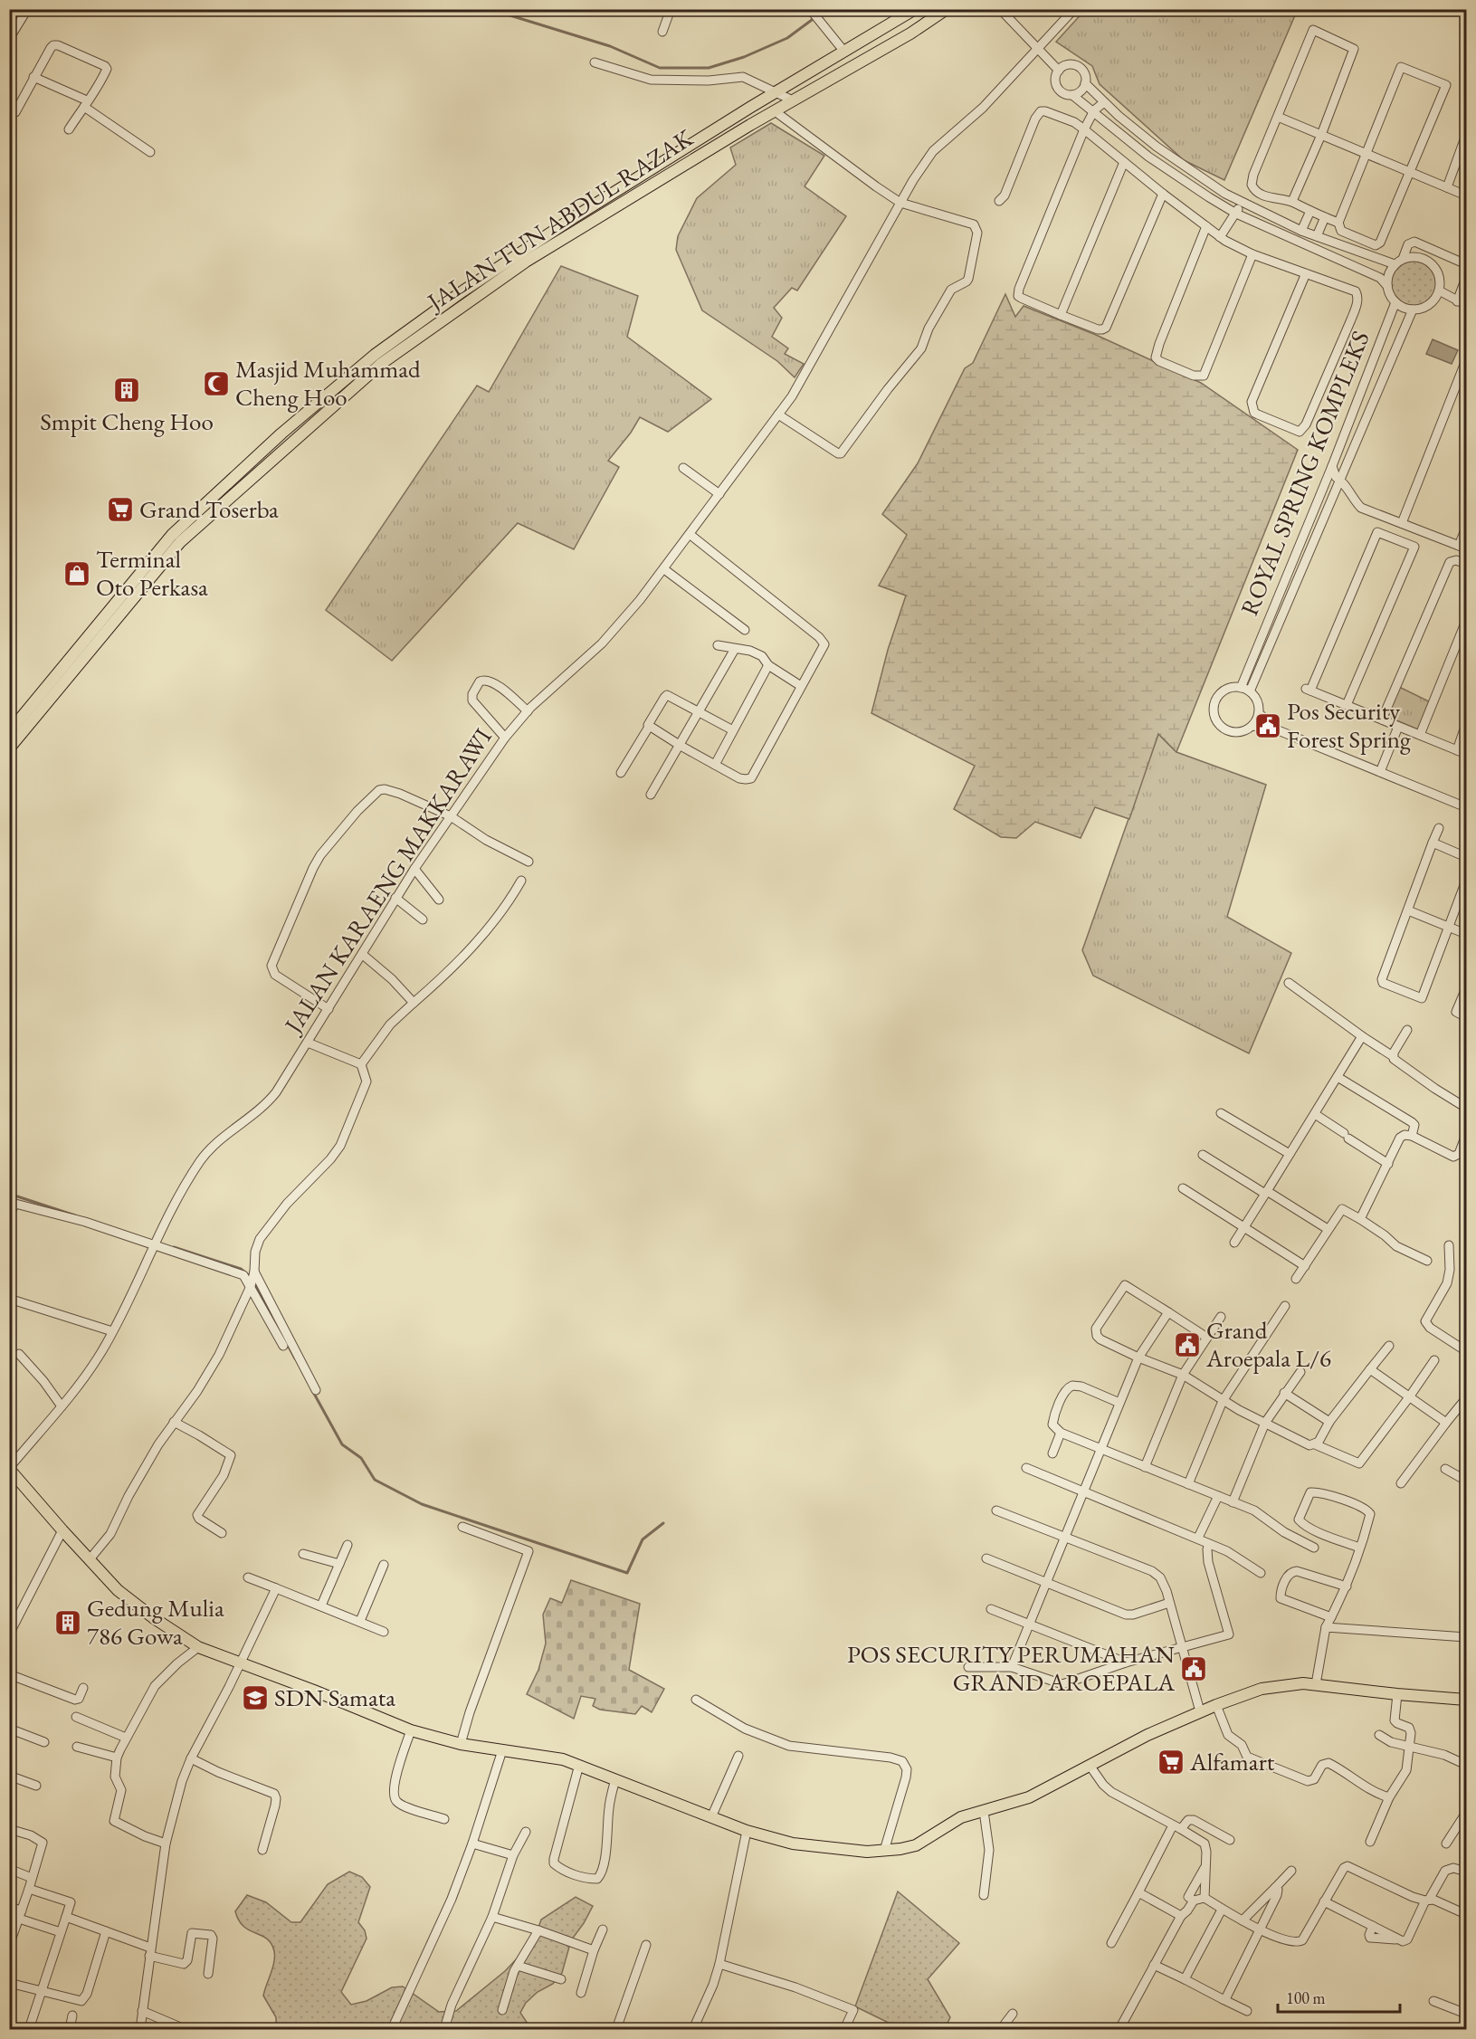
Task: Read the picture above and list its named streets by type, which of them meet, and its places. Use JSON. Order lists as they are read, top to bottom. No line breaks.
{"streets":{"main road":["JALAN TUN ABDUL RAZAK"],"street":["ROYAL SPRING KOMPLEKS","JALAN KARAENG MAKKARAWI"]},"places":{"mosque":["Masjid Muhammad Cheng Hoo"],"building":["Smpit Cheng Hoo","Gedung Mulia 786 Gowa"],"supermarket":["Grand Toserba","Alfamart"],"shop":["Terminal Oto Perkasa"],"public building":["Pos Security Forest Spring","Grand Aroepala L/6","POS SECURITY PERUMAHAN GRAND AROEPALA"],"school or university":["SDN Samata"]},"scale_bar":"100 m"}
